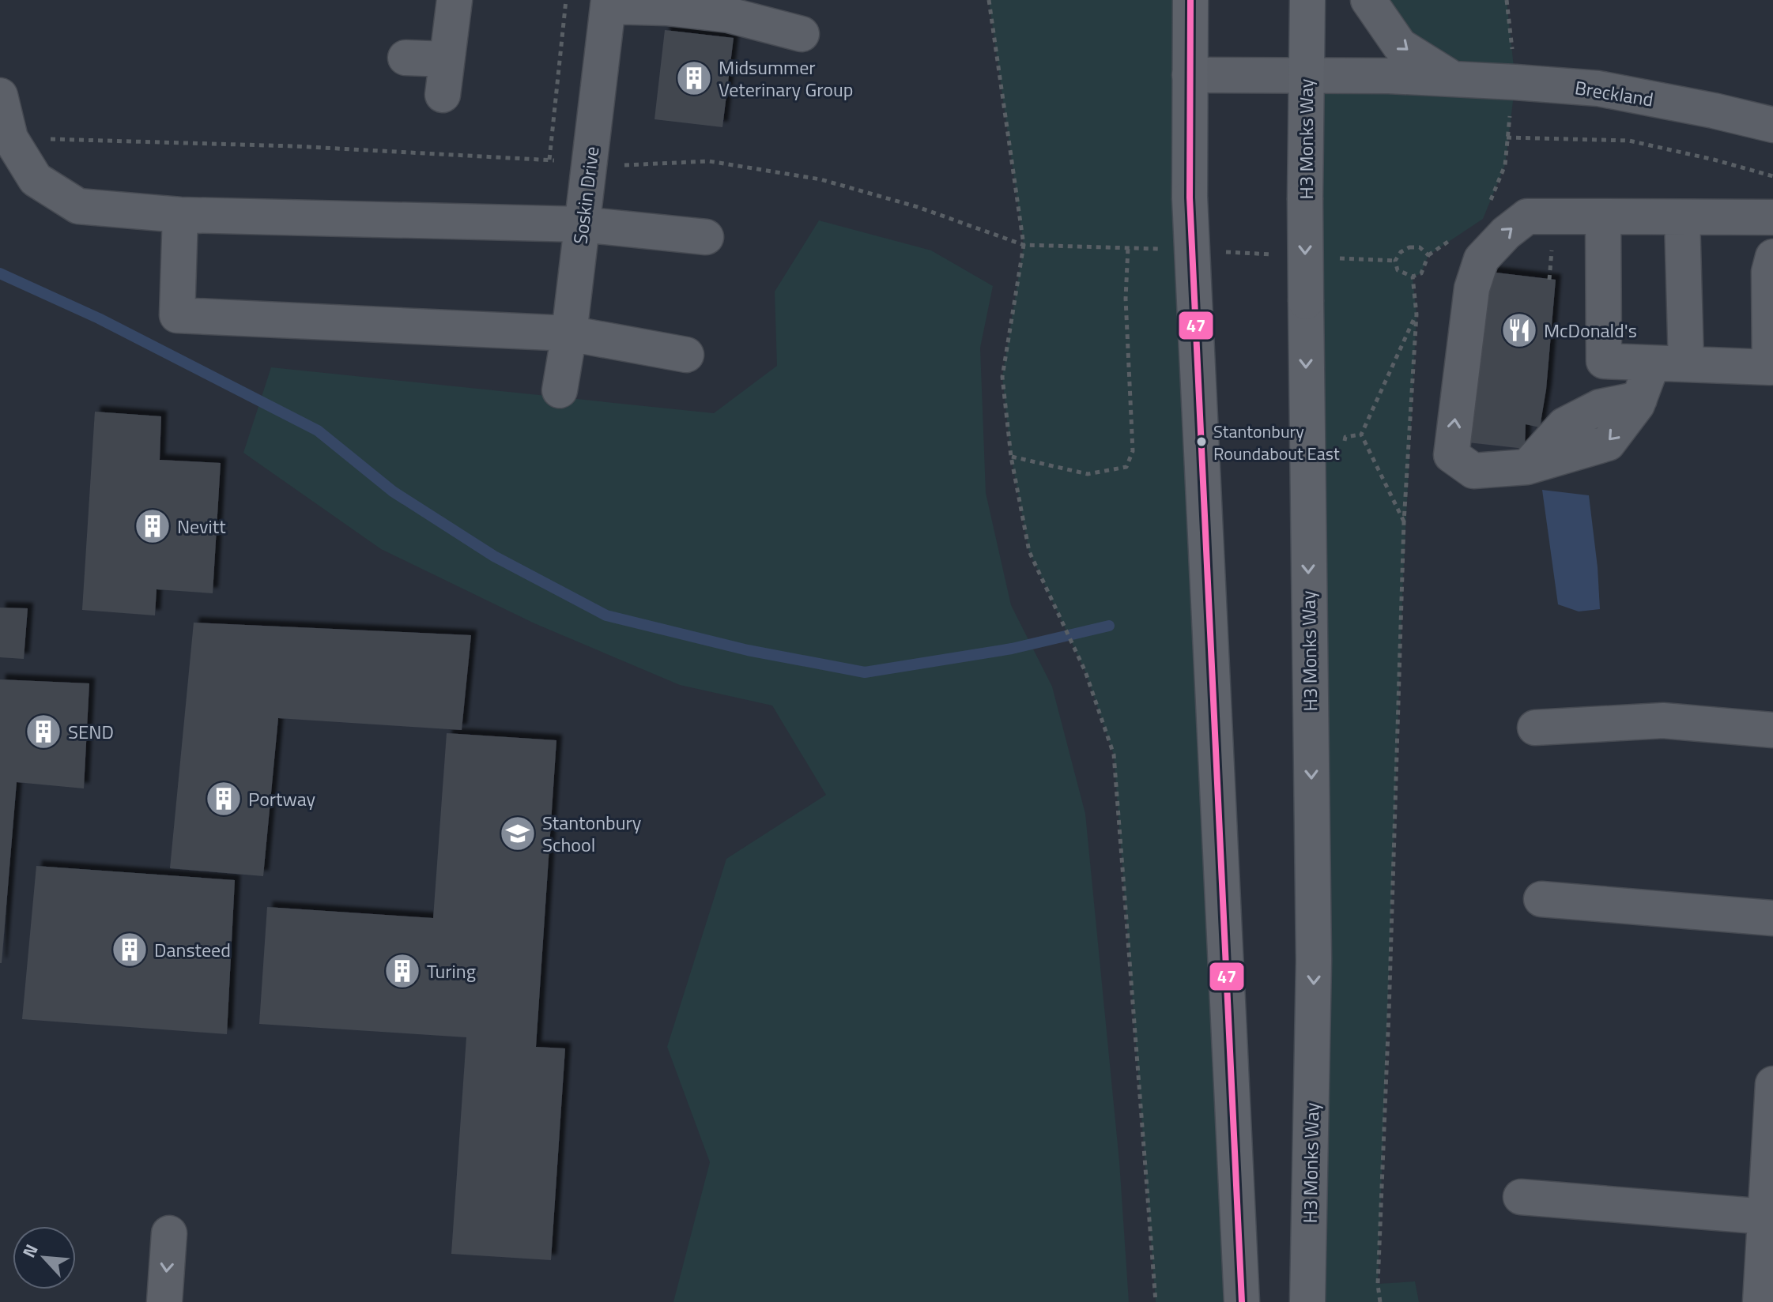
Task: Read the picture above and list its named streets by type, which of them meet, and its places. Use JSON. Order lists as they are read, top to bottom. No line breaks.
{"streets":{"main road":["H3 Monks Way"],"street":["Breckland","Soskin Drive"]},"crossings":[["Breckland","H3 Monks Way"]],"places":{"building":["Midsummer Veterinary Group","Nevitt","SEND","Portway","Dansteed","Turing"],"restaurant":["McDonald's"],"other":["Stantonbury Roundabout East"],"school or university":["Stantonbury School"]},"lines":["transit line 47"],"north":"top left"}
